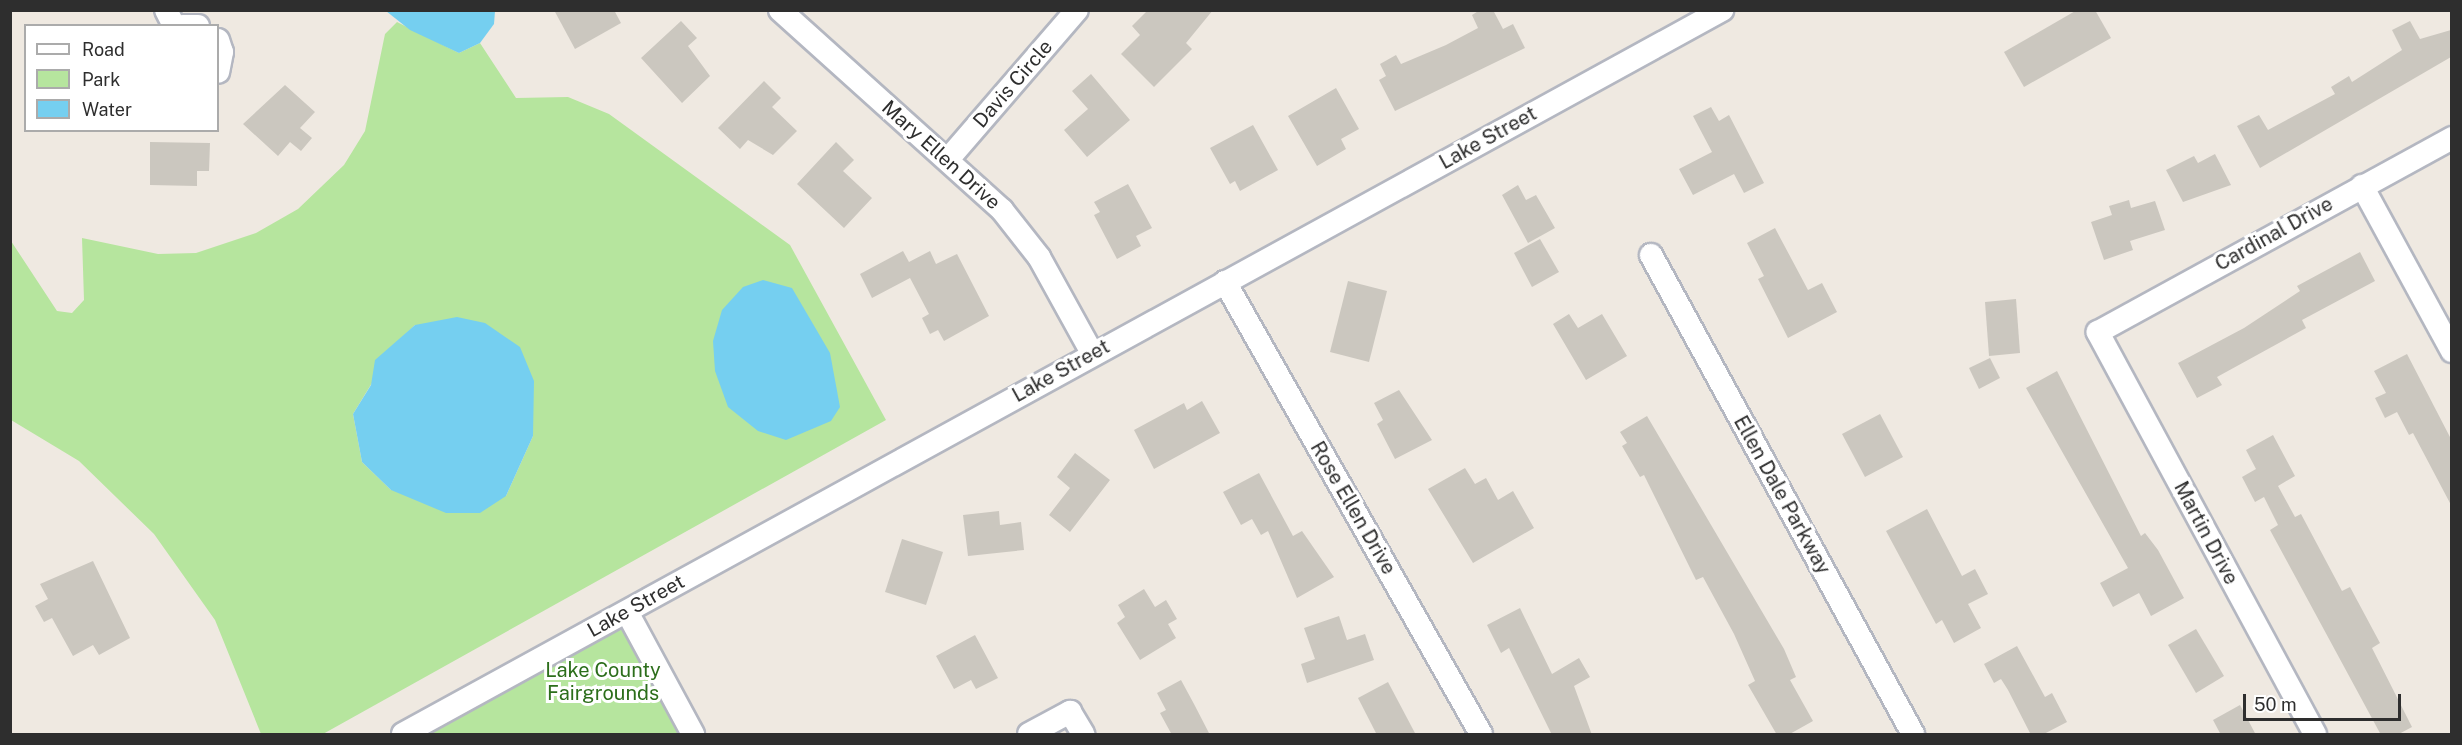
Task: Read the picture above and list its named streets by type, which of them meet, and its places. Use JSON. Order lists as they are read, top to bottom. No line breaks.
{"streets":{"street":["Davis Circle","Lake Street","Mary Ellen Drive","Cardinal Drive","Ellen Dale Parkway","Rose Ellen Drive","Martin Drive"]},"crossings":[["Davis Circle","Mary Ellen Drive"],["Lake Street","Mary Ellen Drive"],["Lake Street","Rose Ellen Drive"],["Cardinal Drive","Martin Drive"]],"parks":["Lake County Fairgrounds"],"legend":["Road","Park","Water"],"scale_bar":"50 m"}
